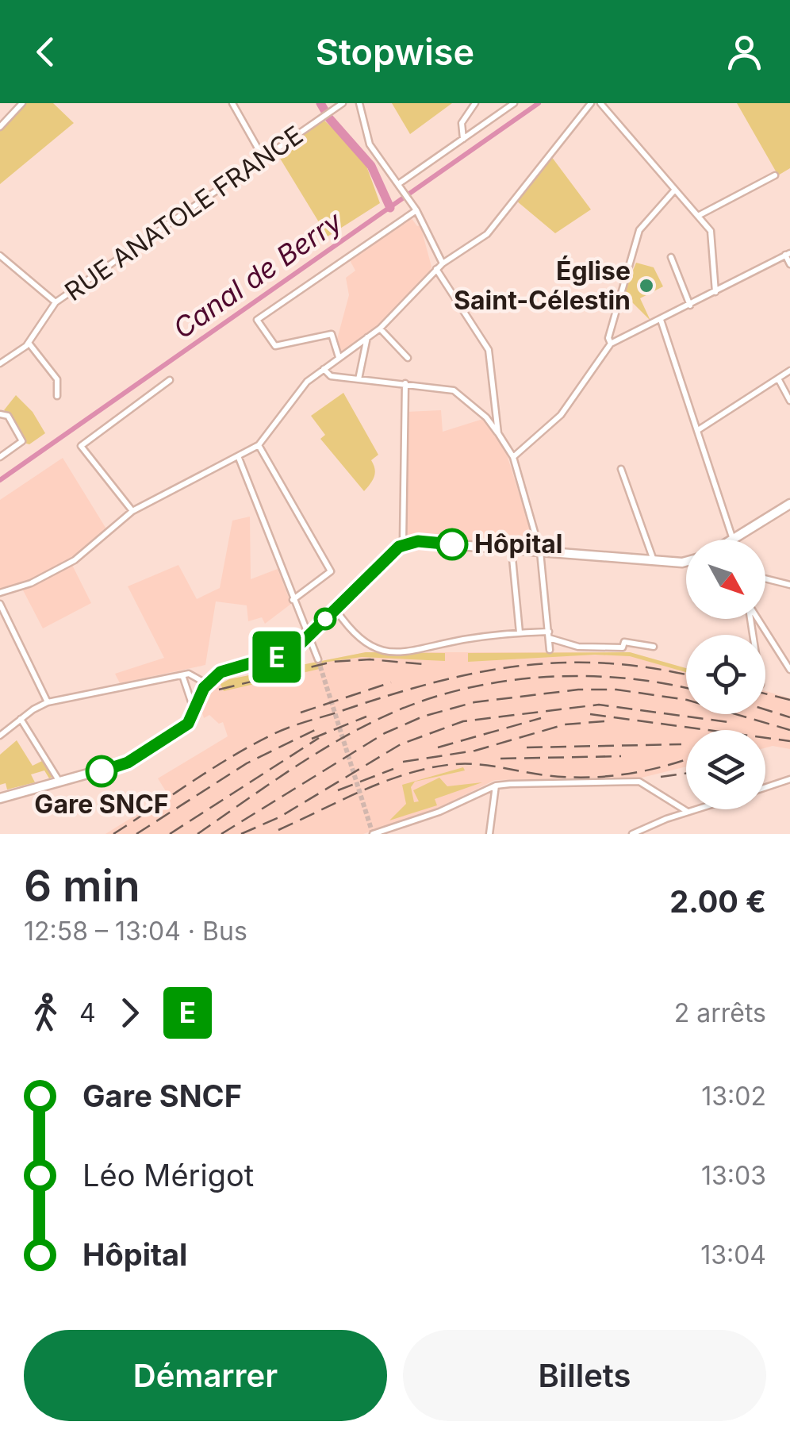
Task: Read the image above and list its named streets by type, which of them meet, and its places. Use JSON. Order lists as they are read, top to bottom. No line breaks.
{"streets":{"street":["RUE ANATOLE FRANCE"]},"water":["Canal de Berry"],"places":["Église Saint-Célestin","Hôpital","Gare SNCF"],"lines":["bus line E"],"north":"bottom right","page":{"header":"Stopwise","on_map":"E","heading":["6 min","12:58 – 13:04 · Bus","2.00 €"],"legs":["4","E","2 arrêts"],"list":[{"name":"Gare SNCF","value":"13:02"},{"name":"Léo Mérigot","value":"13:03"},{"name":"Hôpital","value":"13:04"}],"buttons":["Démarrer","Billets"]}}
